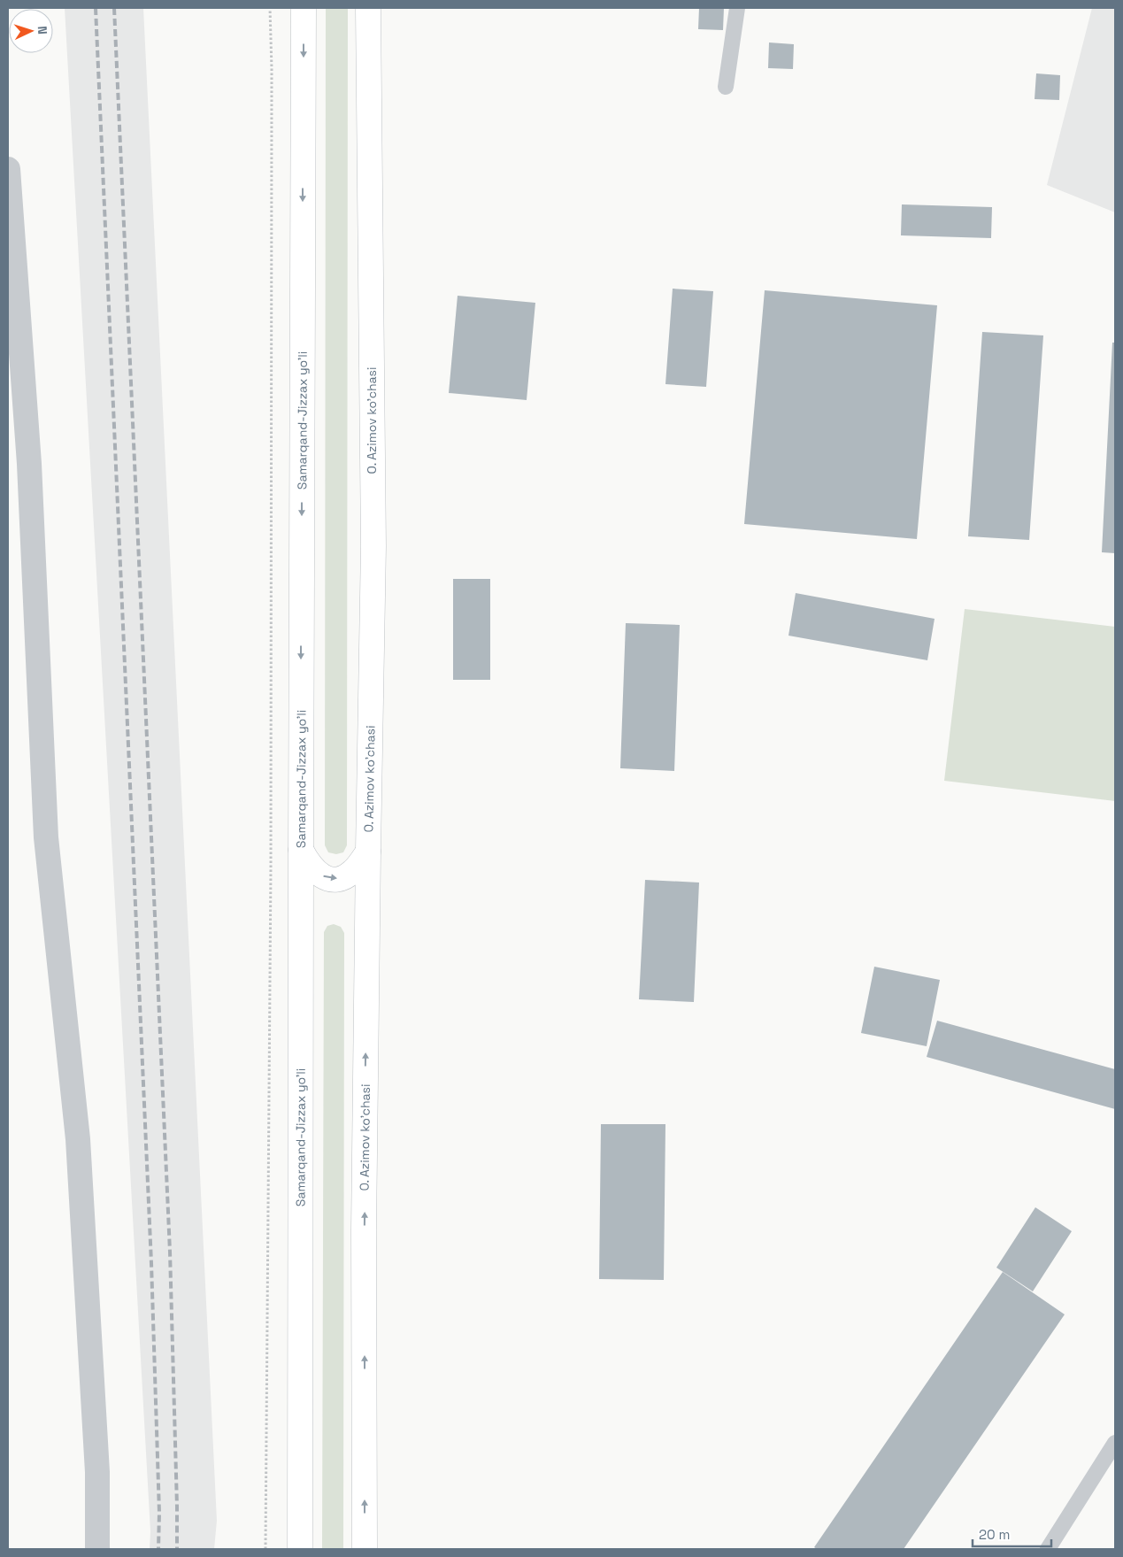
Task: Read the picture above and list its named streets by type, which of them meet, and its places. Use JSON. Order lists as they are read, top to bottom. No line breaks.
{"streets":{"main road":["Samarqand-Jizzax yo'li","O. Azimov ko'chasi"]},"one_way":["Samarqand-Jizzax yo'li","O. Azimov ko'chasi"],"scale_bar":"20 m","north":"right"}
